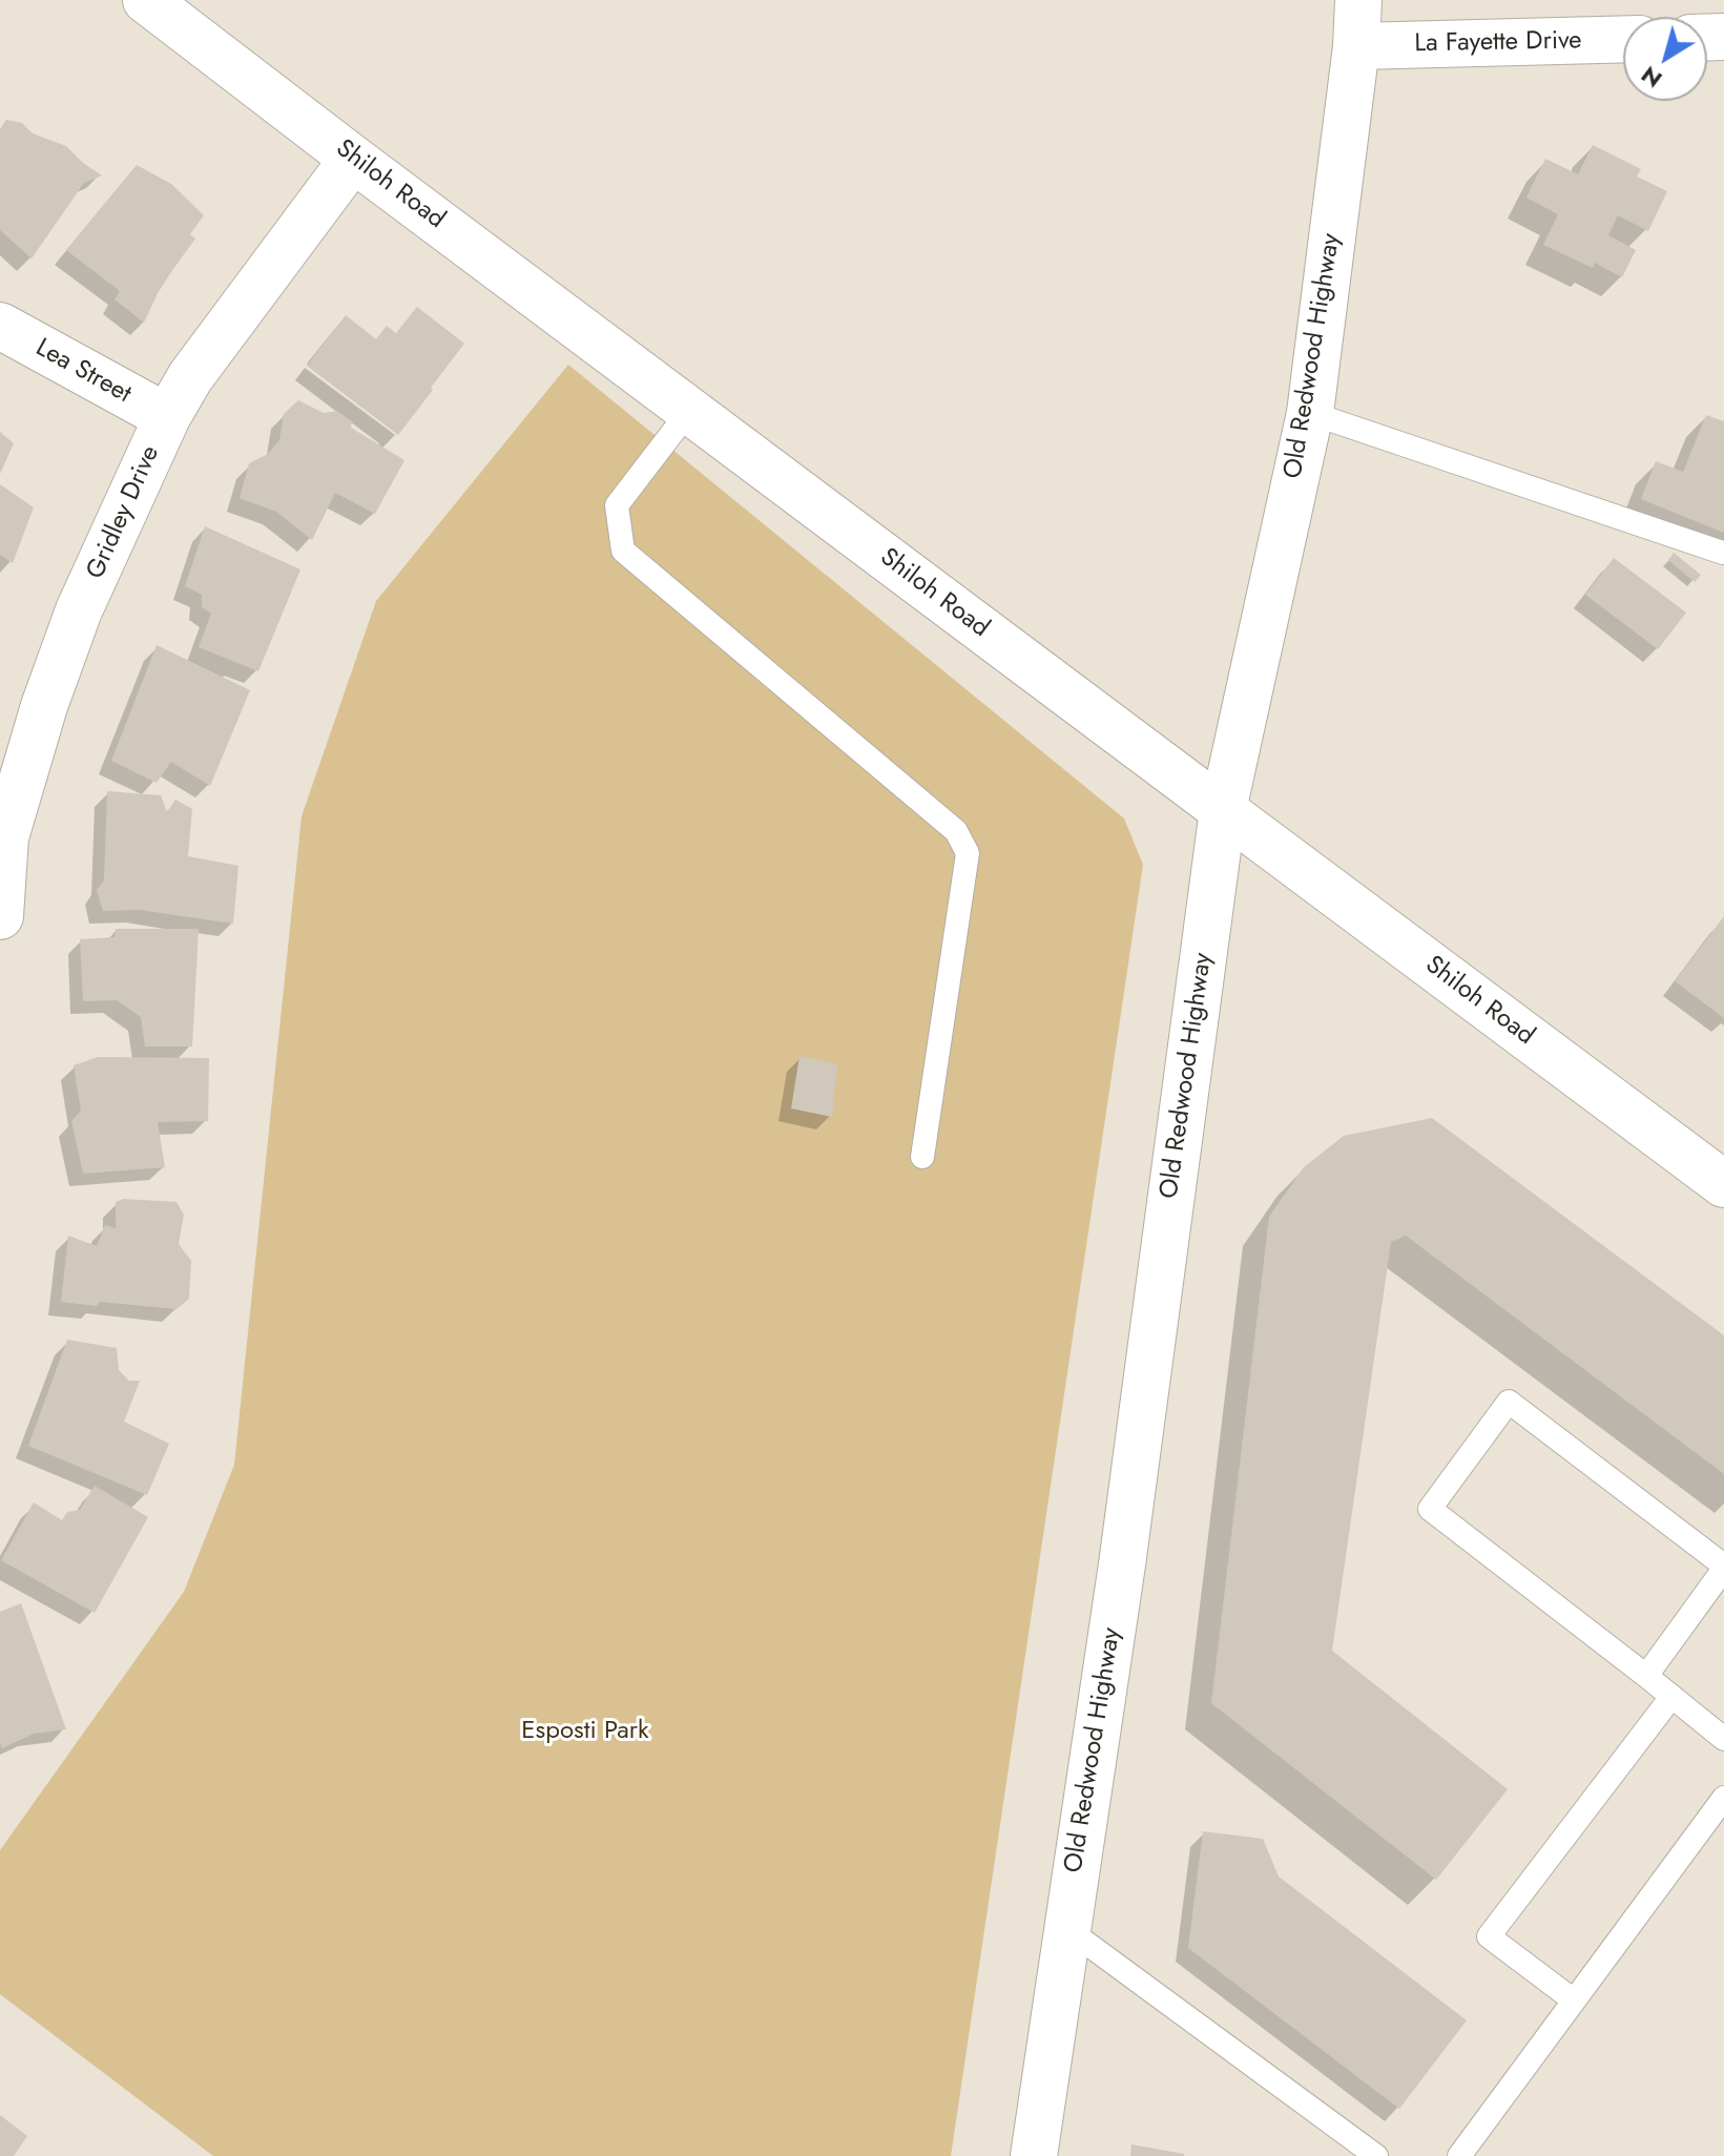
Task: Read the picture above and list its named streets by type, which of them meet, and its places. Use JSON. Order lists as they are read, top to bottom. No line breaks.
{"streets":{"main road":["La Fayette Drive","Shiloh Road","Old Redwood Highway","Lea Street","Gridley Drive"]},"crossings":[["La Fayette Drive","Old Redwood Highway"],["Shiloh Road","Old Redwood Highway"],["Shiloh Road","Gridley Drive"],["Lea Street","Gridley Drive"]],"parks":["Esposti Park"],"north":"bottom left"}
